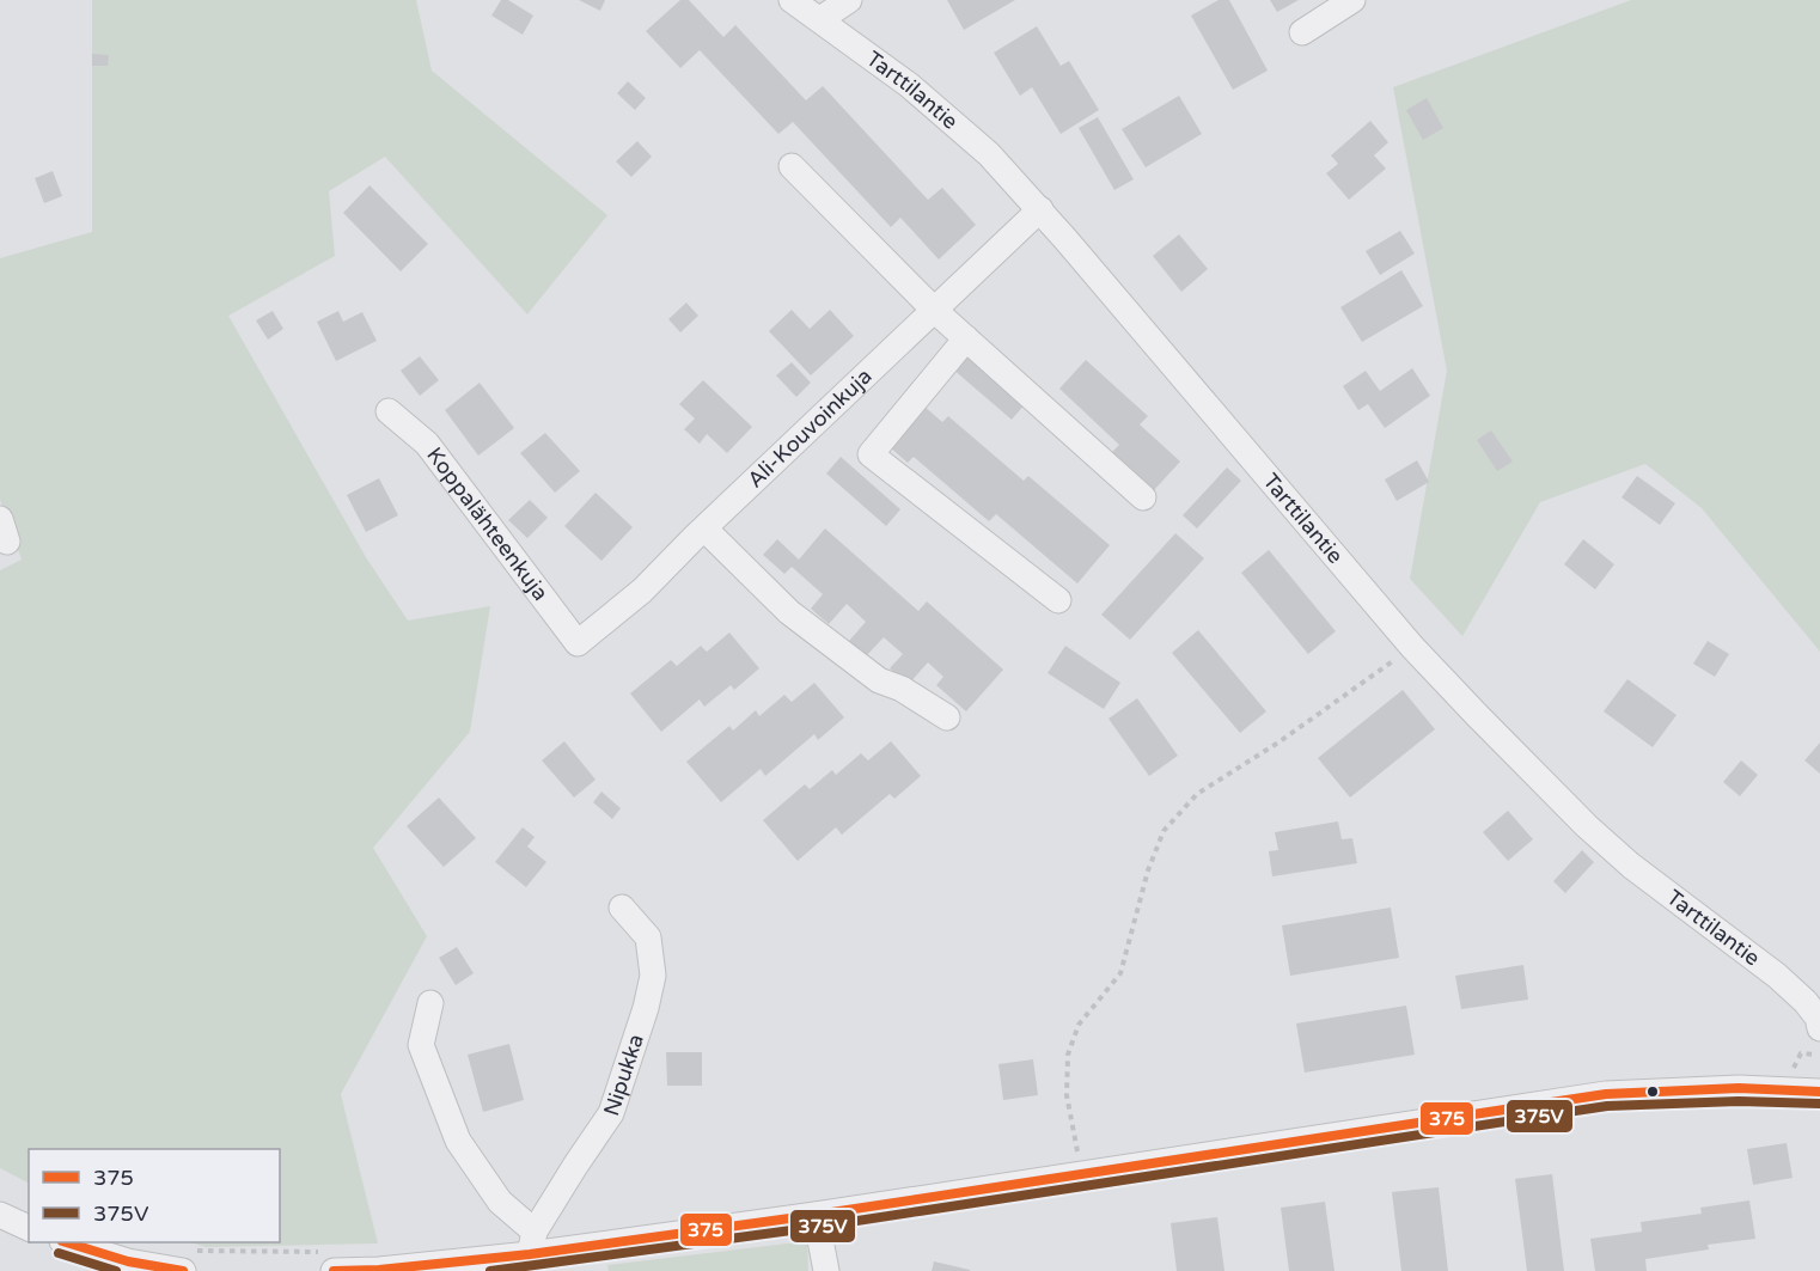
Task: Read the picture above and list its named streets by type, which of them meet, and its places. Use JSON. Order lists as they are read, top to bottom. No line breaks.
{"streets":{"street":["Tarttilantie","Ali-Kouvoinkuja","Koppalähteenkuja","Nipukka"]},"crossings":[["Tarttilantie","Ali-Kouvoinkuja"],["Ali-Kouvoinkuja","Koppalähteenkuja"]],"lines":["transit line 375","transit line 375V"],"legend":["375","375V"]}
